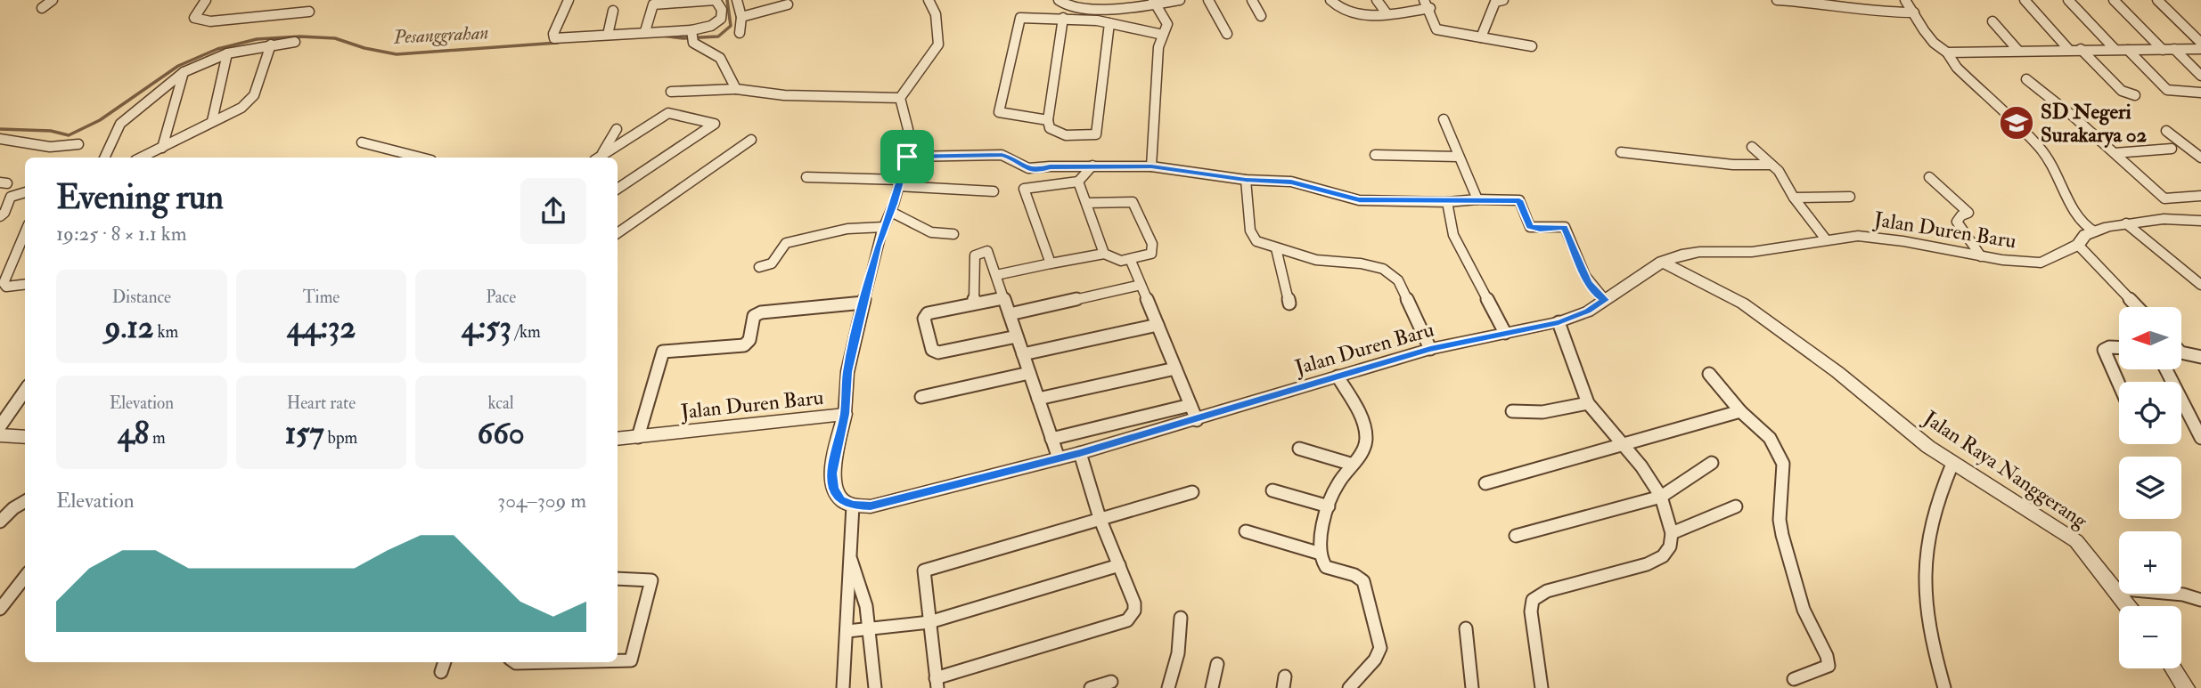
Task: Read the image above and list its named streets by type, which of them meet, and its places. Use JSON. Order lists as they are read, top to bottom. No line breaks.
{"streets":{"street":["Jalan Duren Baru","Jalan Raya Nanggerang"]},"crossings":[["Jalan Duren Baru","Jalan Raya Nanggerang"]],"water":["Pesanggrahan"],"places":{"school or university":["SD Negeri Surakarya 02"]},"north":"left","page":{"heading":["Evening run","19:25 · 8 × 1.1 km"],"stats":[["Distance","9.12 km"],["Time","44:32"],["Pace","4:53 /km"],["Elevation","48 m"],["Heart rate","157 bpm"],["kcal","660"]],"map_buttons":["+","−"],"chart":["Elevation","304–309 m"]}}
